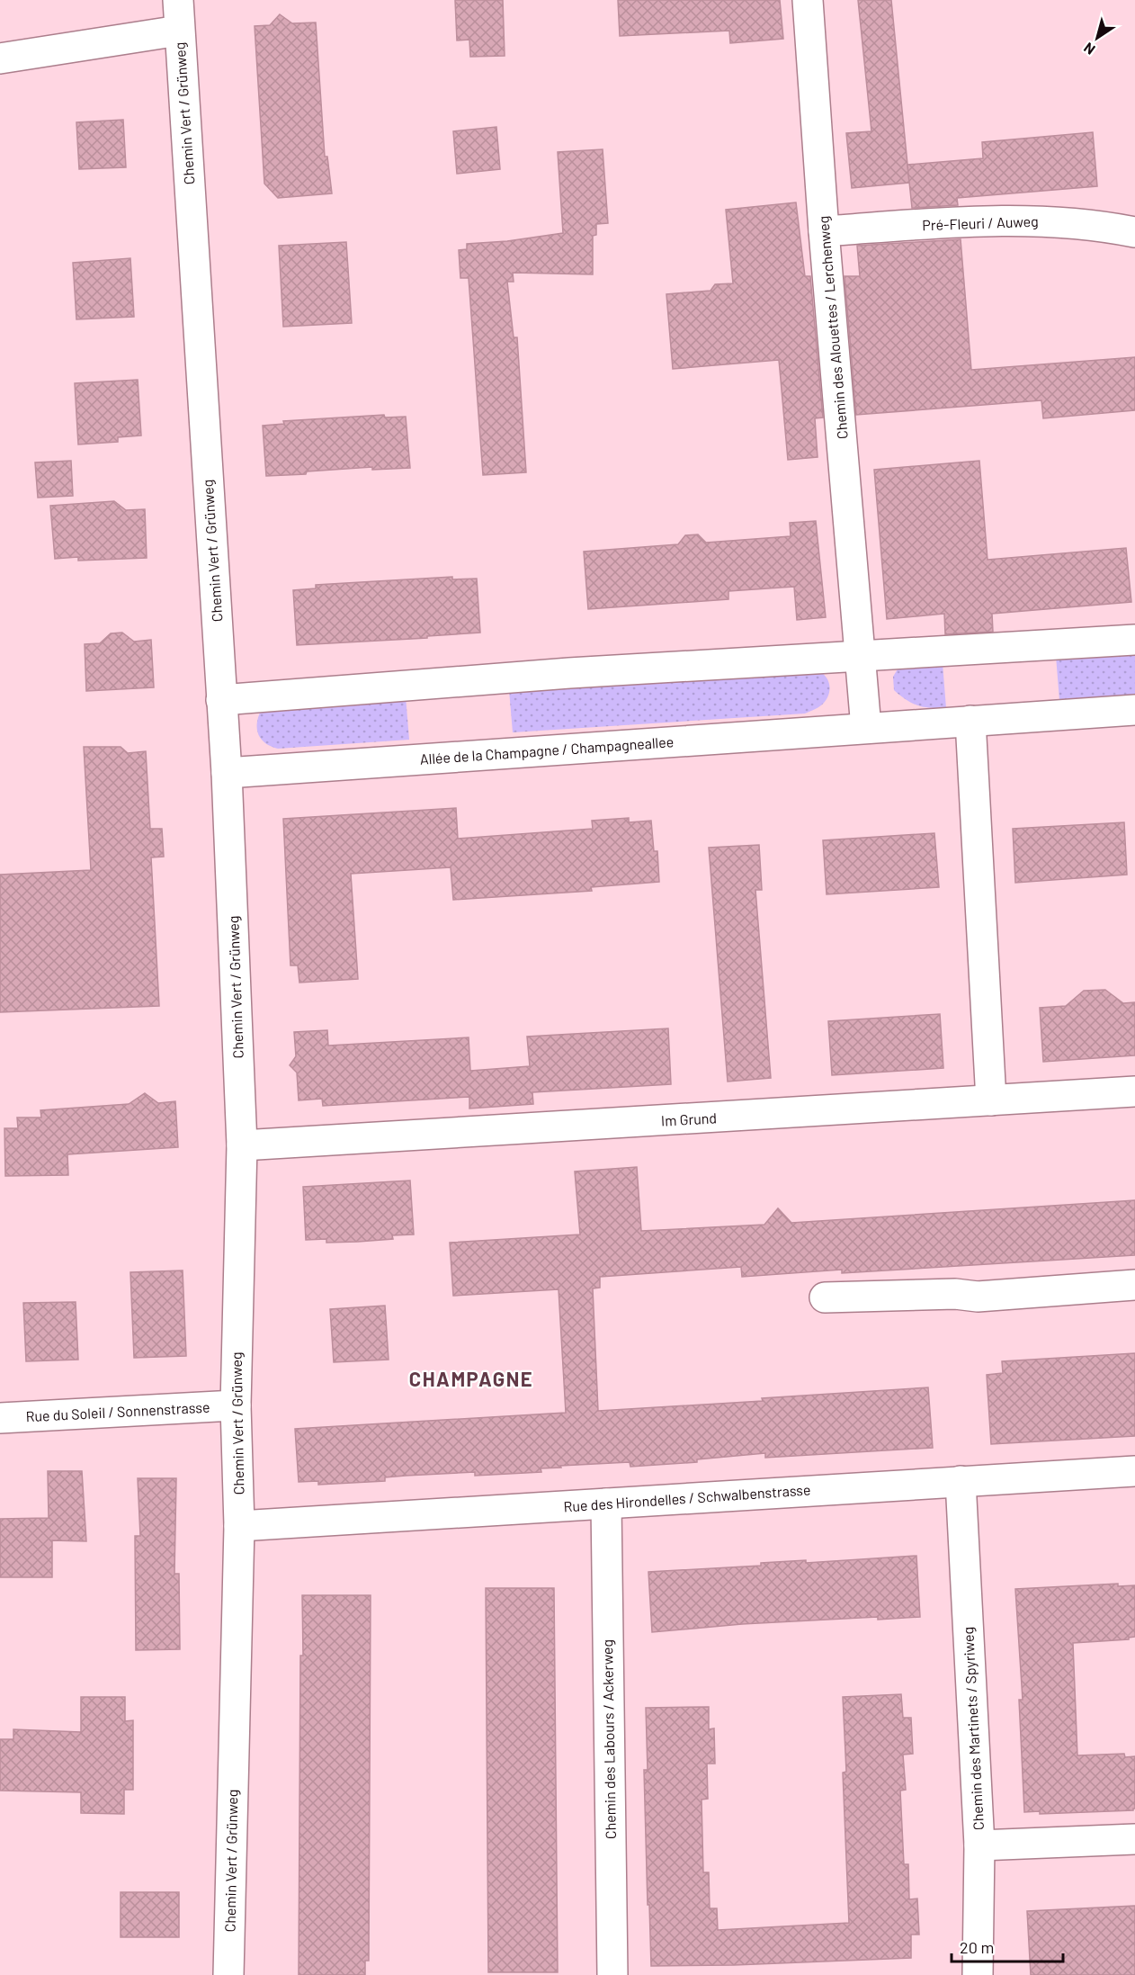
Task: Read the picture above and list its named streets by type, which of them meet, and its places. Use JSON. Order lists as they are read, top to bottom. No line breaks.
{"streets":{"street":["Chemin Vert / Grünweg","Pré-Fleuri / Auweg","Chemin des Alouettes / Lerchenweg","Allée de la Champagne / Champagneallee","Im Grund","Rue du Soleil / Sonnenstrasse","Rue des Hirondelles / Schwalbenstrasse","Chemin des Martinets / Spyriweg","Chemin des Labours / Ackerweg"]},"crossings":[["Chemin Vert / Grünweg","Allée de la Champagne / Champagneallee"],["Chemin Vert / Grünweg","Im Grund"],["Chemin Vert / Grünweg","Rue du Soleil / Sonnenstrasse"],["Chemin Vert / Grünweg","Rue des Hirondelles / Schwalbenstrasse"],["Pré-Fleuri / Auweg","Chemin des Alouettes / Lerchenweg"],["Rue des Hirondelles / Schwalbenstrasse","Chemin des Martinets / Spyriweg"],["Rue des Hirondelles / Schwalbenstrasse","Chemin des Labours / Ackerweg"]],"districts":["CHAMPAGNE"],"scale_bar":"20 m","north":"bottom left"}
